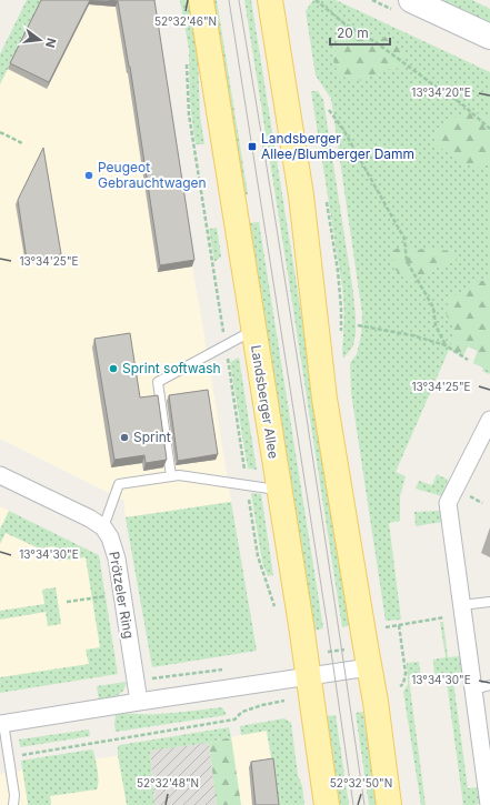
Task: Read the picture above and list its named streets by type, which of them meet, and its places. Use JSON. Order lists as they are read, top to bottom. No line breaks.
{"streets":{"main road":["Landsberger Allee"],"street":["Prötzeler Ring"]},"places":{"transit":["Landsberger Allee/Blumberger Damm"],"other":["Peugeot Gebrauchtwagen","Sprint softwash","Sprint"]},"scale_bar":"20 m","north":"right","coordinates":["52°32'46\"N","13°34'20\"E","13°34'25\"E","13°34'30\"E","52°32'48\"N","52°32'50\"N"]}
